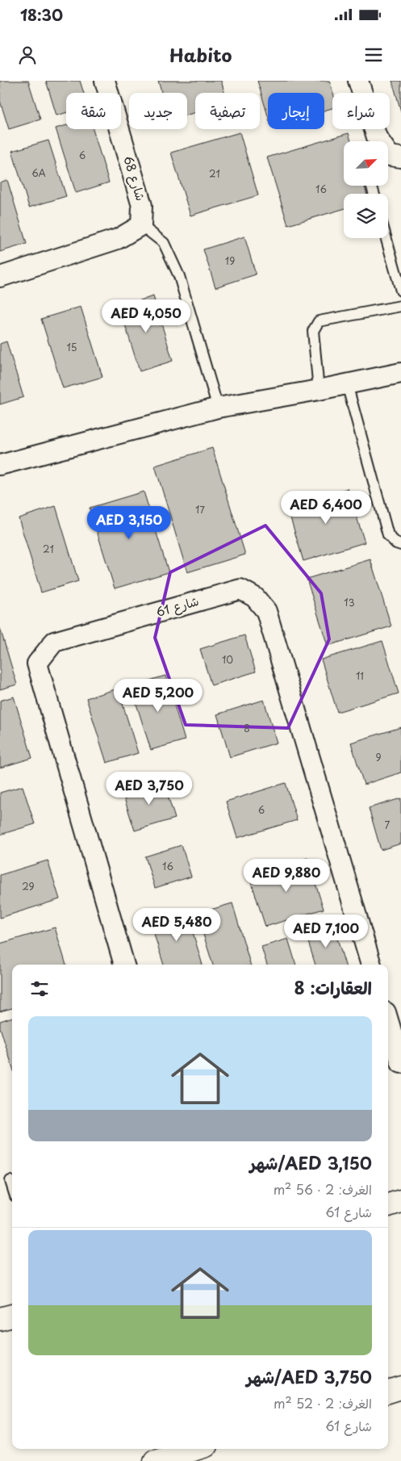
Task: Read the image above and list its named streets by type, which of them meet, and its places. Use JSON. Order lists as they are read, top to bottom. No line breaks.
{"streets":{"street":["شارع 68","شارع 61"]},"house_numbers":["6","6A","21","16","19","15","17","21","13","10","11","8","9","6","7","16","29"],"north":"top right","page":{"status":"18:30","header":"Habito","chip":["شراء","إيجار","تصفية","جديد","شقة"],"price":["AED 4,050","AED 6,400","AED 3,150","AED 5,200","AED 3,750","AED 9,880","AED 5,480","AED 7,100"],"heading":"العقارات: 8","list":[{"name":"AED 3,150/شهر","note":"الغرف: 2 · 56 m² · شارع 61"},{"name":"AED 3,750/شهر","note":"الغرف: 2 · 52 m² · شارع 61"}]}}
